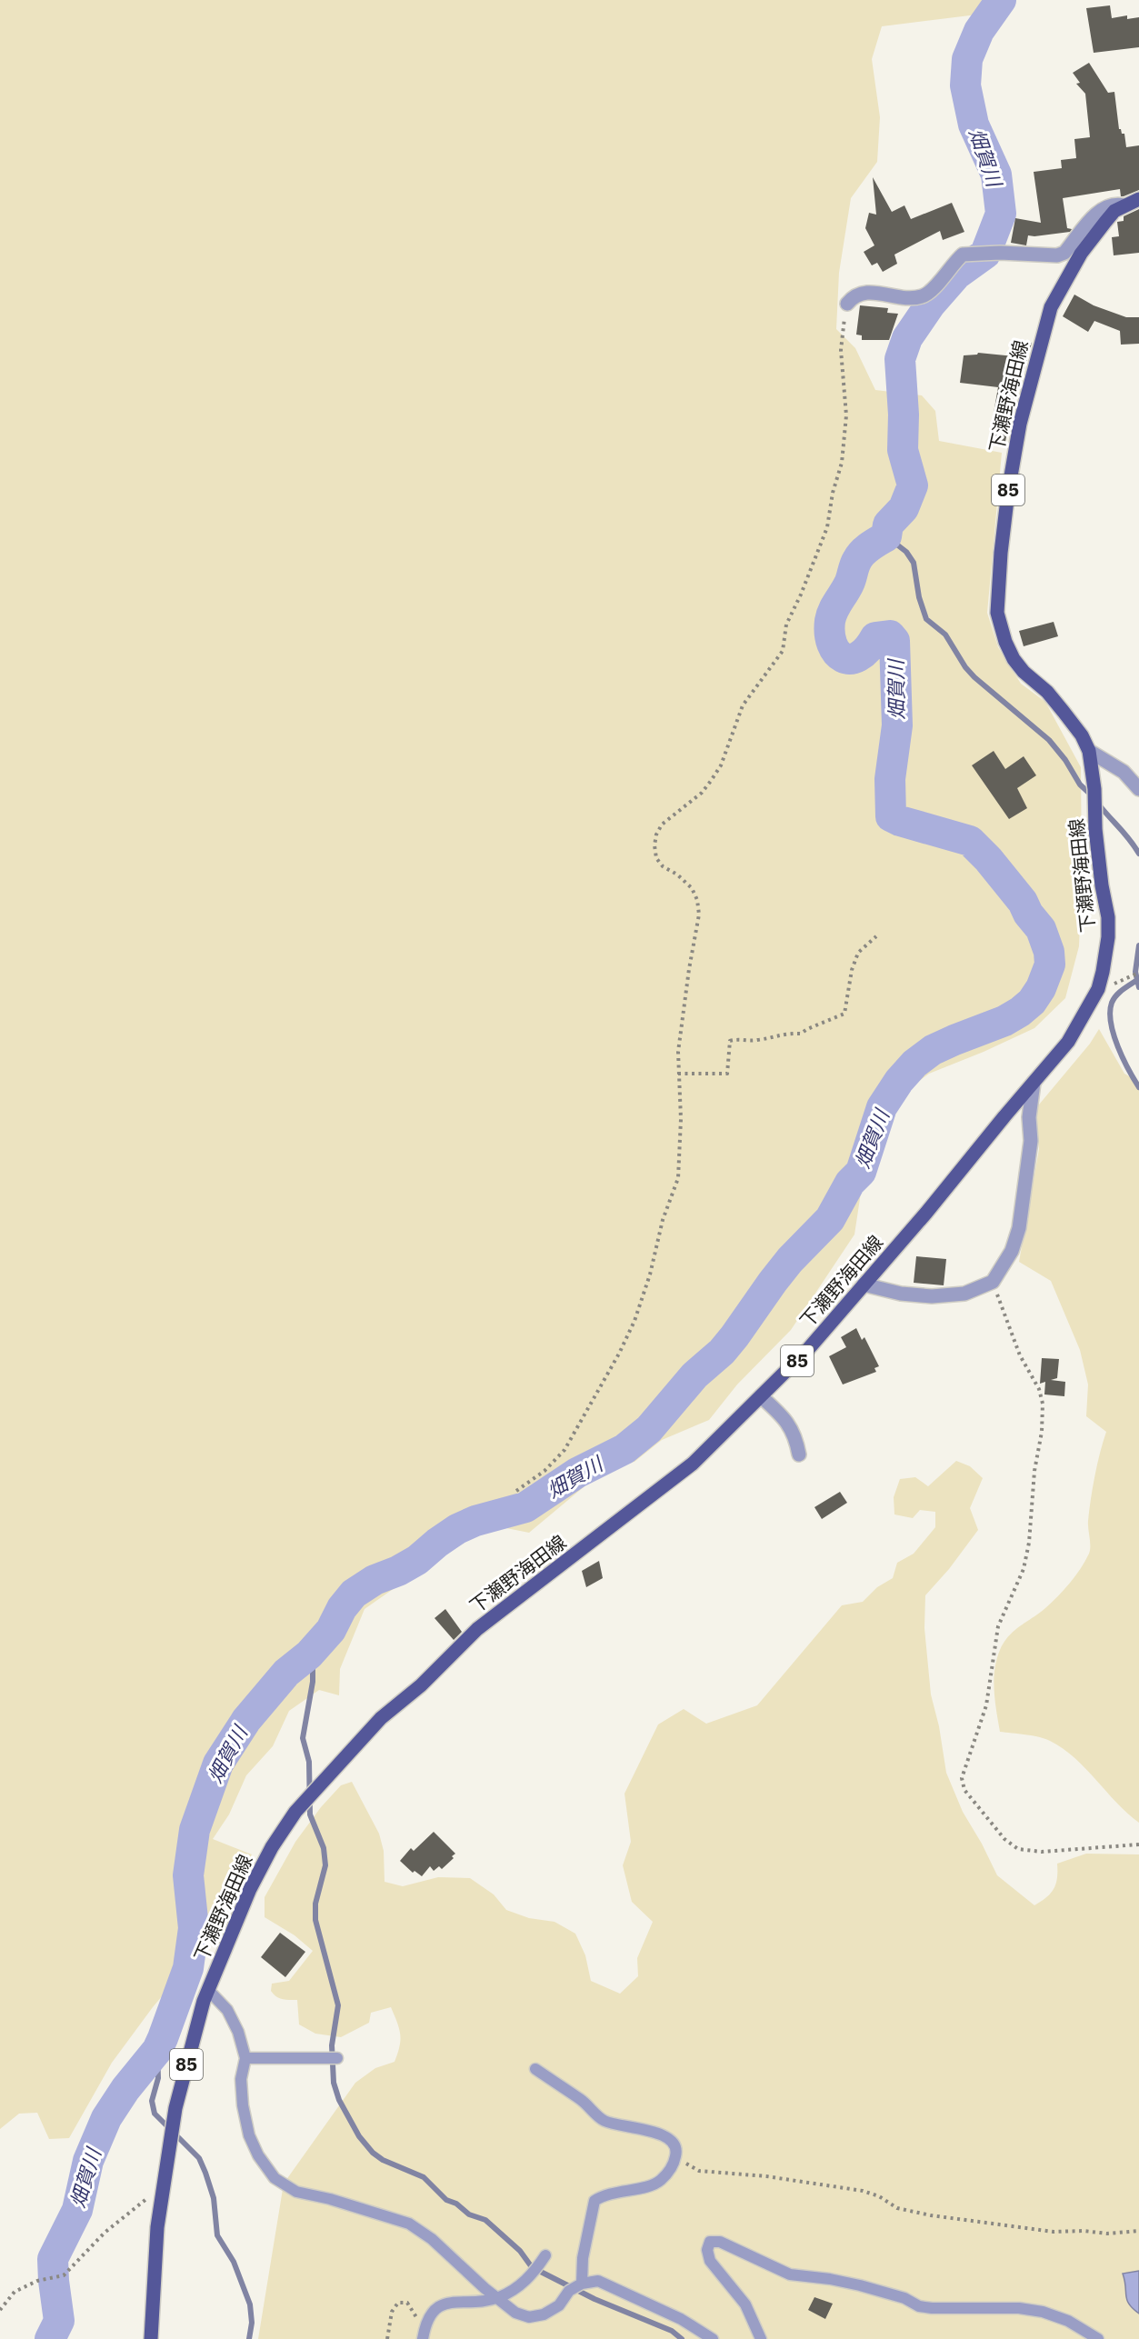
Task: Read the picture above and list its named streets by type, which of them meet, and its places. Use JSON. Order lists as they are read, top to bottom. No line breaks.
{"streets":{"main road":["下瀬野海田線","85"]},"water":["畑賀川"]}
